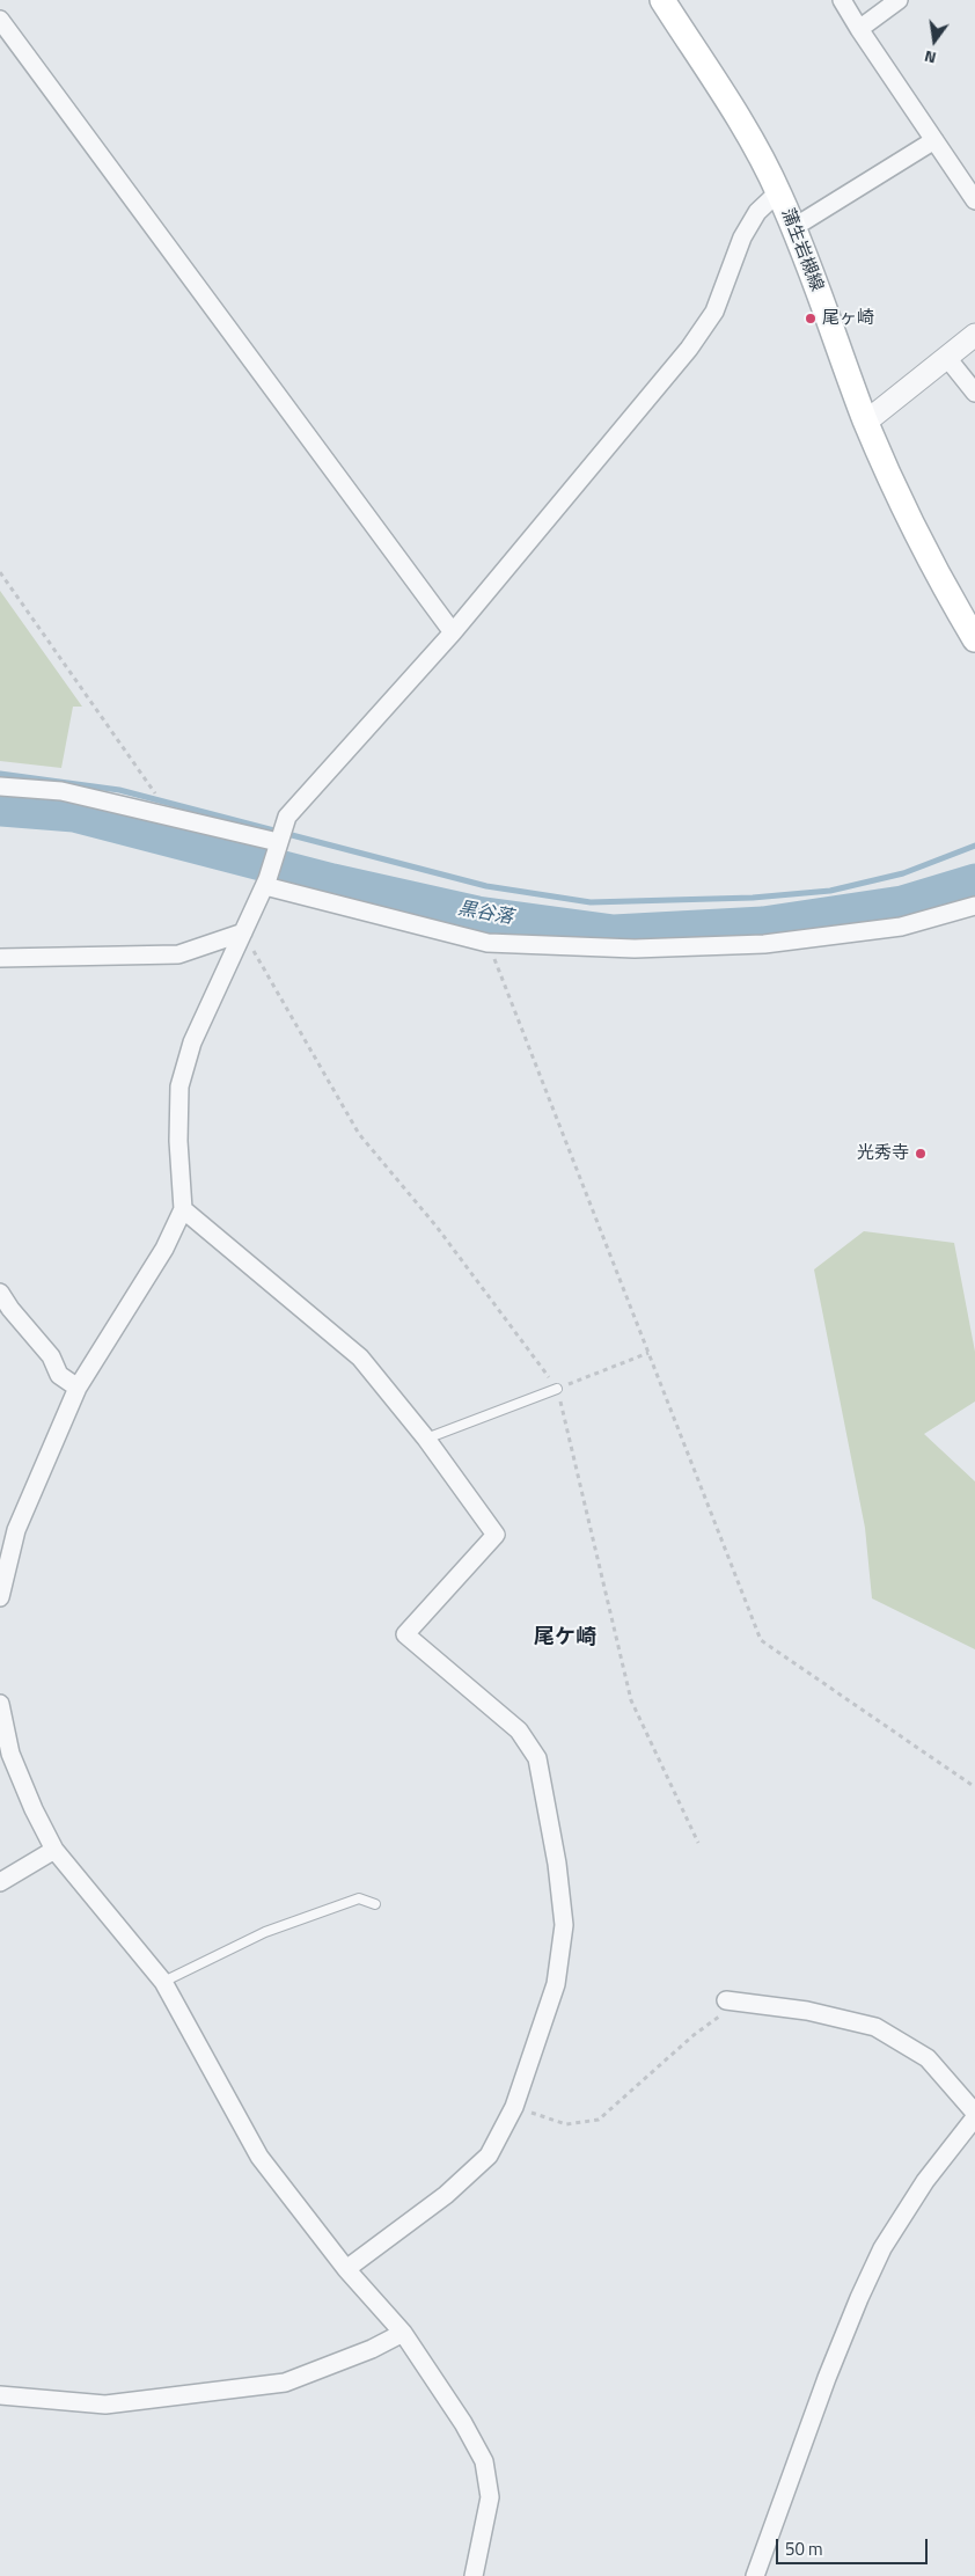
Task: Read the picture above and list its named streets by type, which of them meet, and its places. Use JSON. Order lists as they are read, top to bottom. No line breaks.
{"streets":{"main road":["蒲生岩槻線"]},"districts":["尾ケ崎"],"water":["黒谷落"],"places":["尾ヶ崎","光秀寺"],"scale_bar":"50 m","north":"bottom"}
